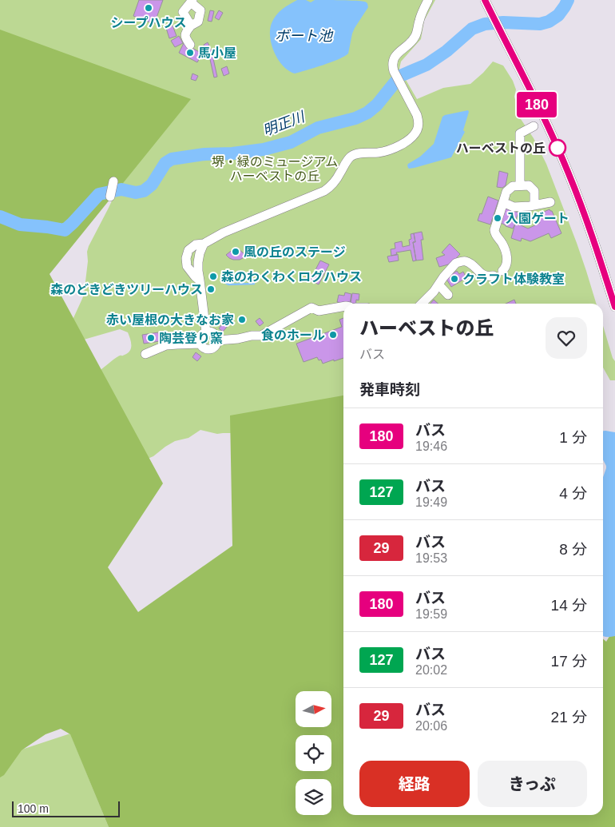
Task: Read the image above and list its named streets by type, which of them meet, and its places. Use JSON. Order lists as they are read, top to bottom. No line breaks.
{"water":["ボート池","明正川"],"parks":["堺・緑のミュージアム ハーベストの丘"],"places":["シープハウス","馬小屋","ハーベストの丘","入園ゲート","風の丘のステージ","森のわくわくログハウス","クラフト体験教室","森のどきどきツリーハウス","赤い屋根の大きなお家","食のホール","陶芸登り窯"],"lines":["bus line 180"],"scale_bar":"100 m","north":"right","page":{"on_map":"180","heading":[["ハーベストの丘","バス"],"発車時刻"],"list":[{"mark":"180","name":"バス","note":"19:46","value":"1 分"},{"mark":"127","name":"バス","note":"19:49","value":"4 分"},{"mark":"29","name":"バス","note":"19:53","value":"8 分"},{"mark":"180","name":"バス","note":"19:59","value":"14 分"},{"mark":"127","name":"バス","note":"20:02","value":"17 分"},{"mark":"29","name":"バス","note":"20:06","value":"21 分"}],"buttons":["経路","きっぷ"],"scale":"100 m"}}
